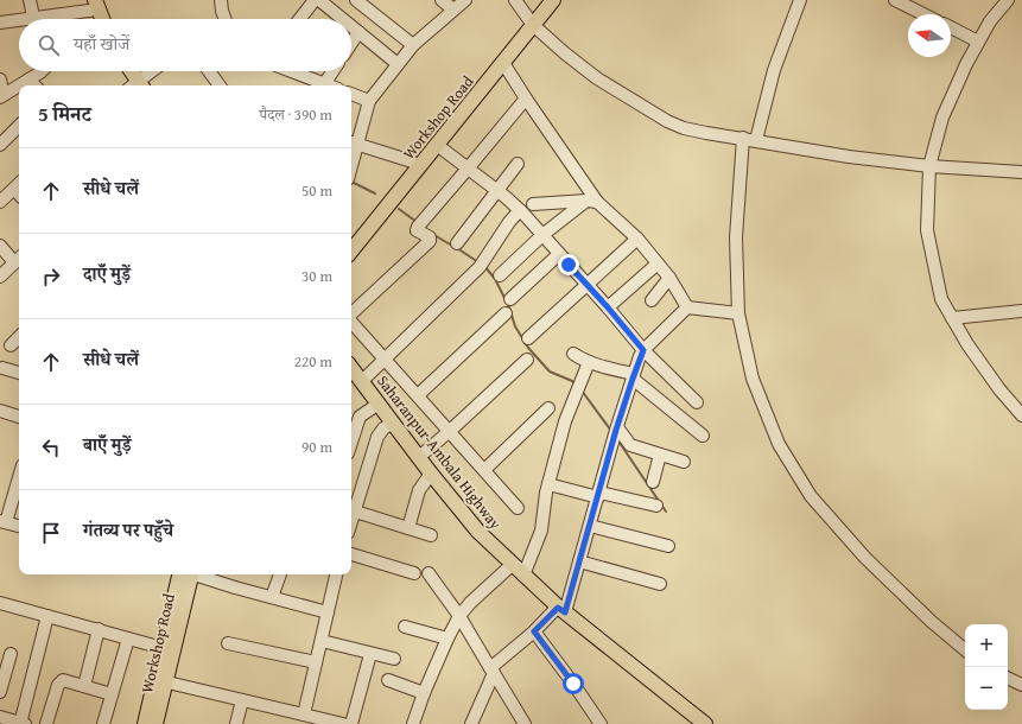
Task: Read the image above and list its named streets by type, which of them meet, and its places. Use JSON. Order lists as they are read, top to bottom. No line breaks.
{"streets":{"main road":["Workshop Road","Saharanpur-Ambala Highway"]},"north":"left","page":{"search":"यहाँ खोजें","heading":["5 मिनट","पैदल · 390 m"],"list":[["सीधे चलें","50 m"],["दाएँ मुड़ें","30 m"],["सीधे चलें","220 m"],["बाएँ मुड़ें","90 m"],"गंतव्य पर पहुँचे"],"map_buttons":["+","−"]}}
